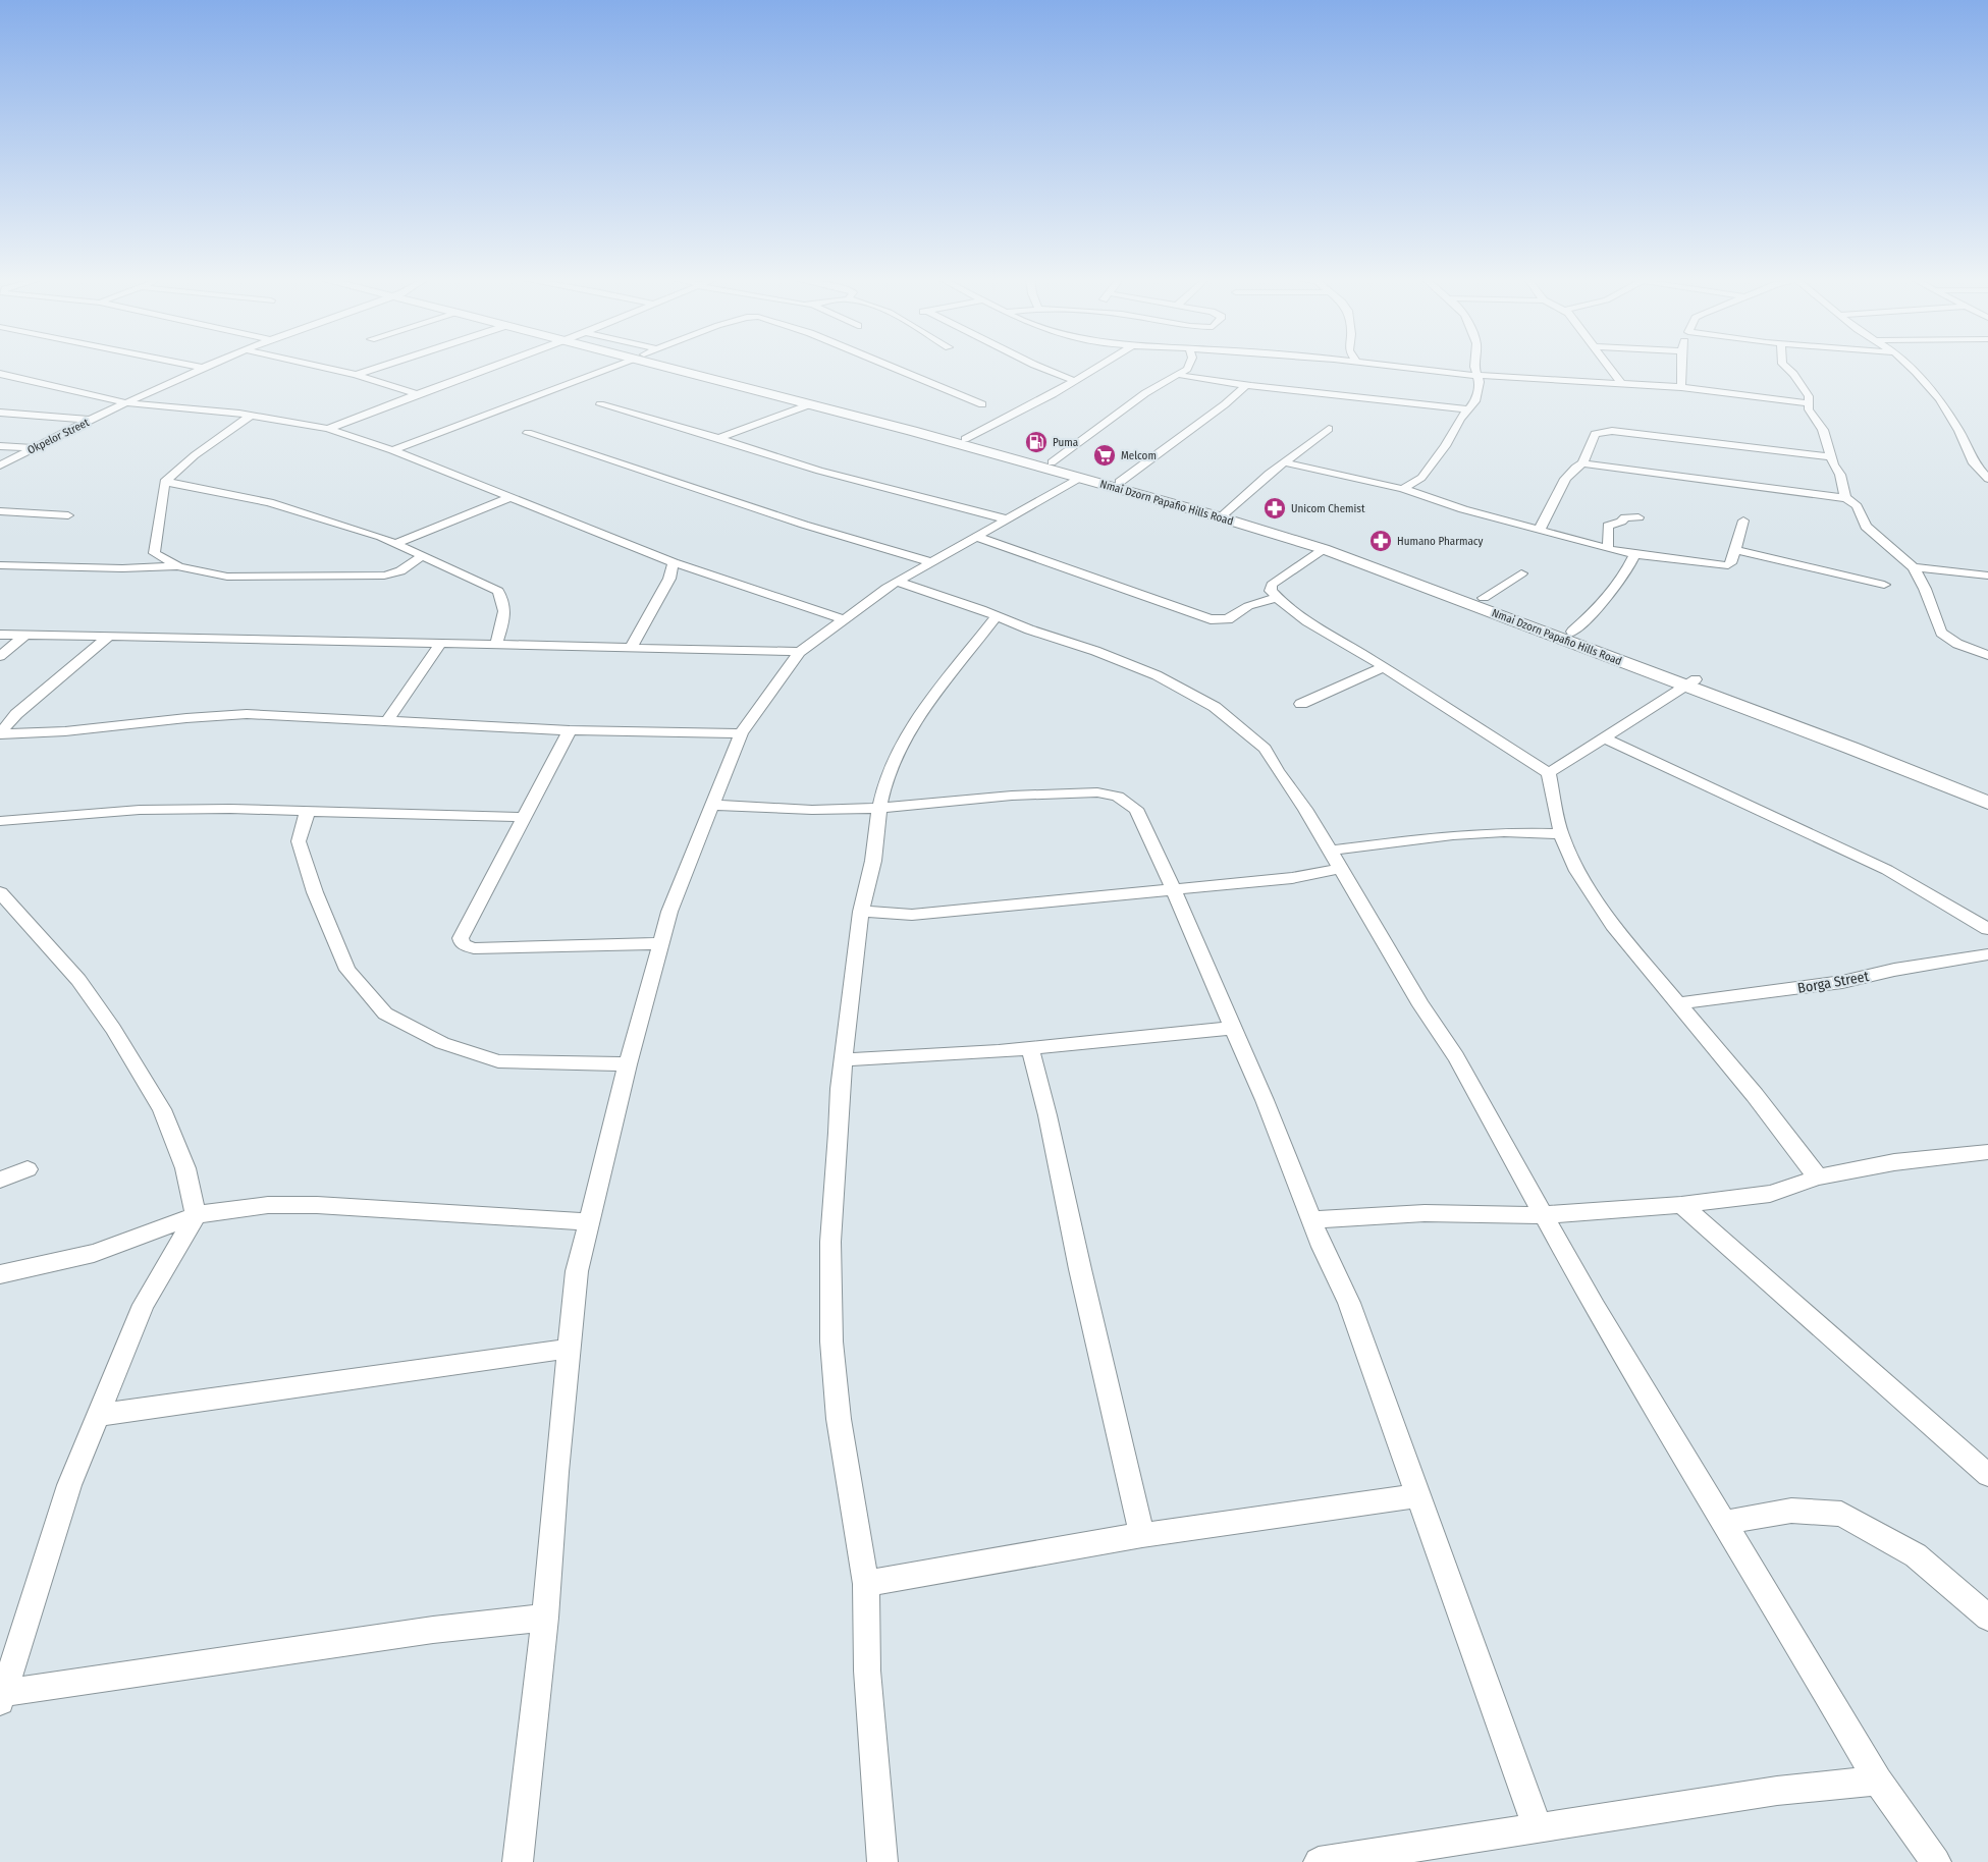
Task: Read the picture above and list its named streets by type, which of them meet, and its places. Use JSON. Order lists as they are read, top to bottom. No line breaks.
{"streets":{"street":["Okpelor Street","Nmai Dzorn Papafio Hills Road","Borga Street"]},"places":{"fuel station":["Puma"],"supermarket":["Melcom"],"pharmacy":["Unicom Chemist","Humano Pharmacy"]}}
